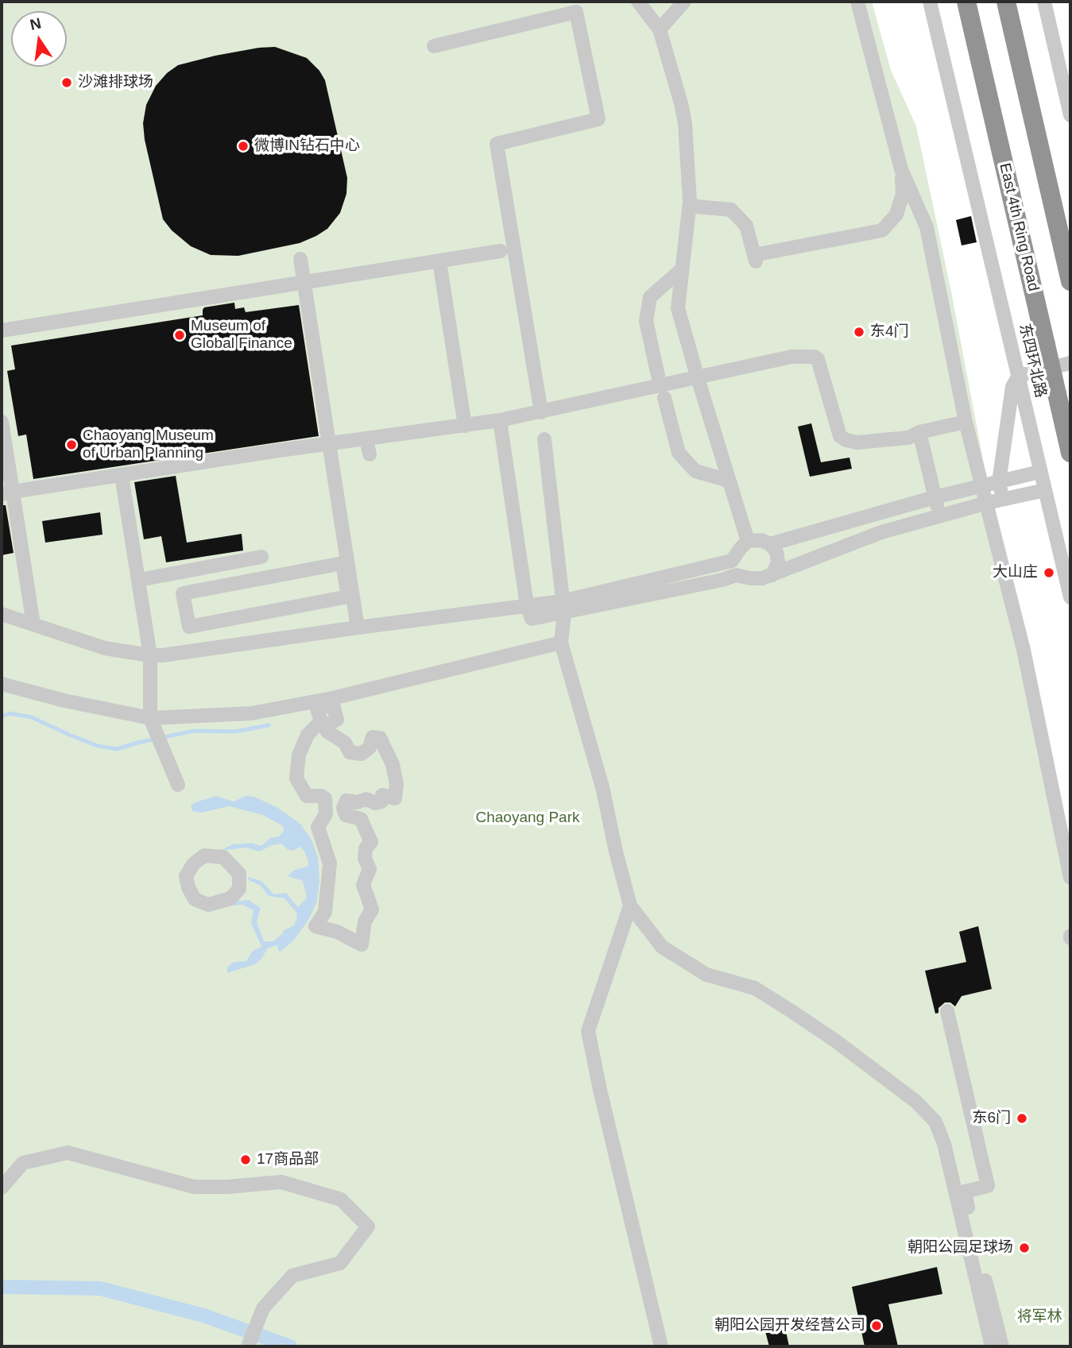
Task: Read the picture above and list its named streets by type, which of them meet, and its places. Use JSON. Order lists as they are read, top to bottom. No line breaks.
{"streets":{"highway":["East 4th Ring Road"],"street":["东四环北路"]},"parks":["Chaoyang Park","将军林"],"places":["沙滩排球场","微博IN钻石中心","东4门","Museum of Global Finance","Chaoyang Museum of Urban Planning","大山庄","东6门","17商品部","朝阳公园足球场","朝阳公园开发经营公司"],"north":"top"}
